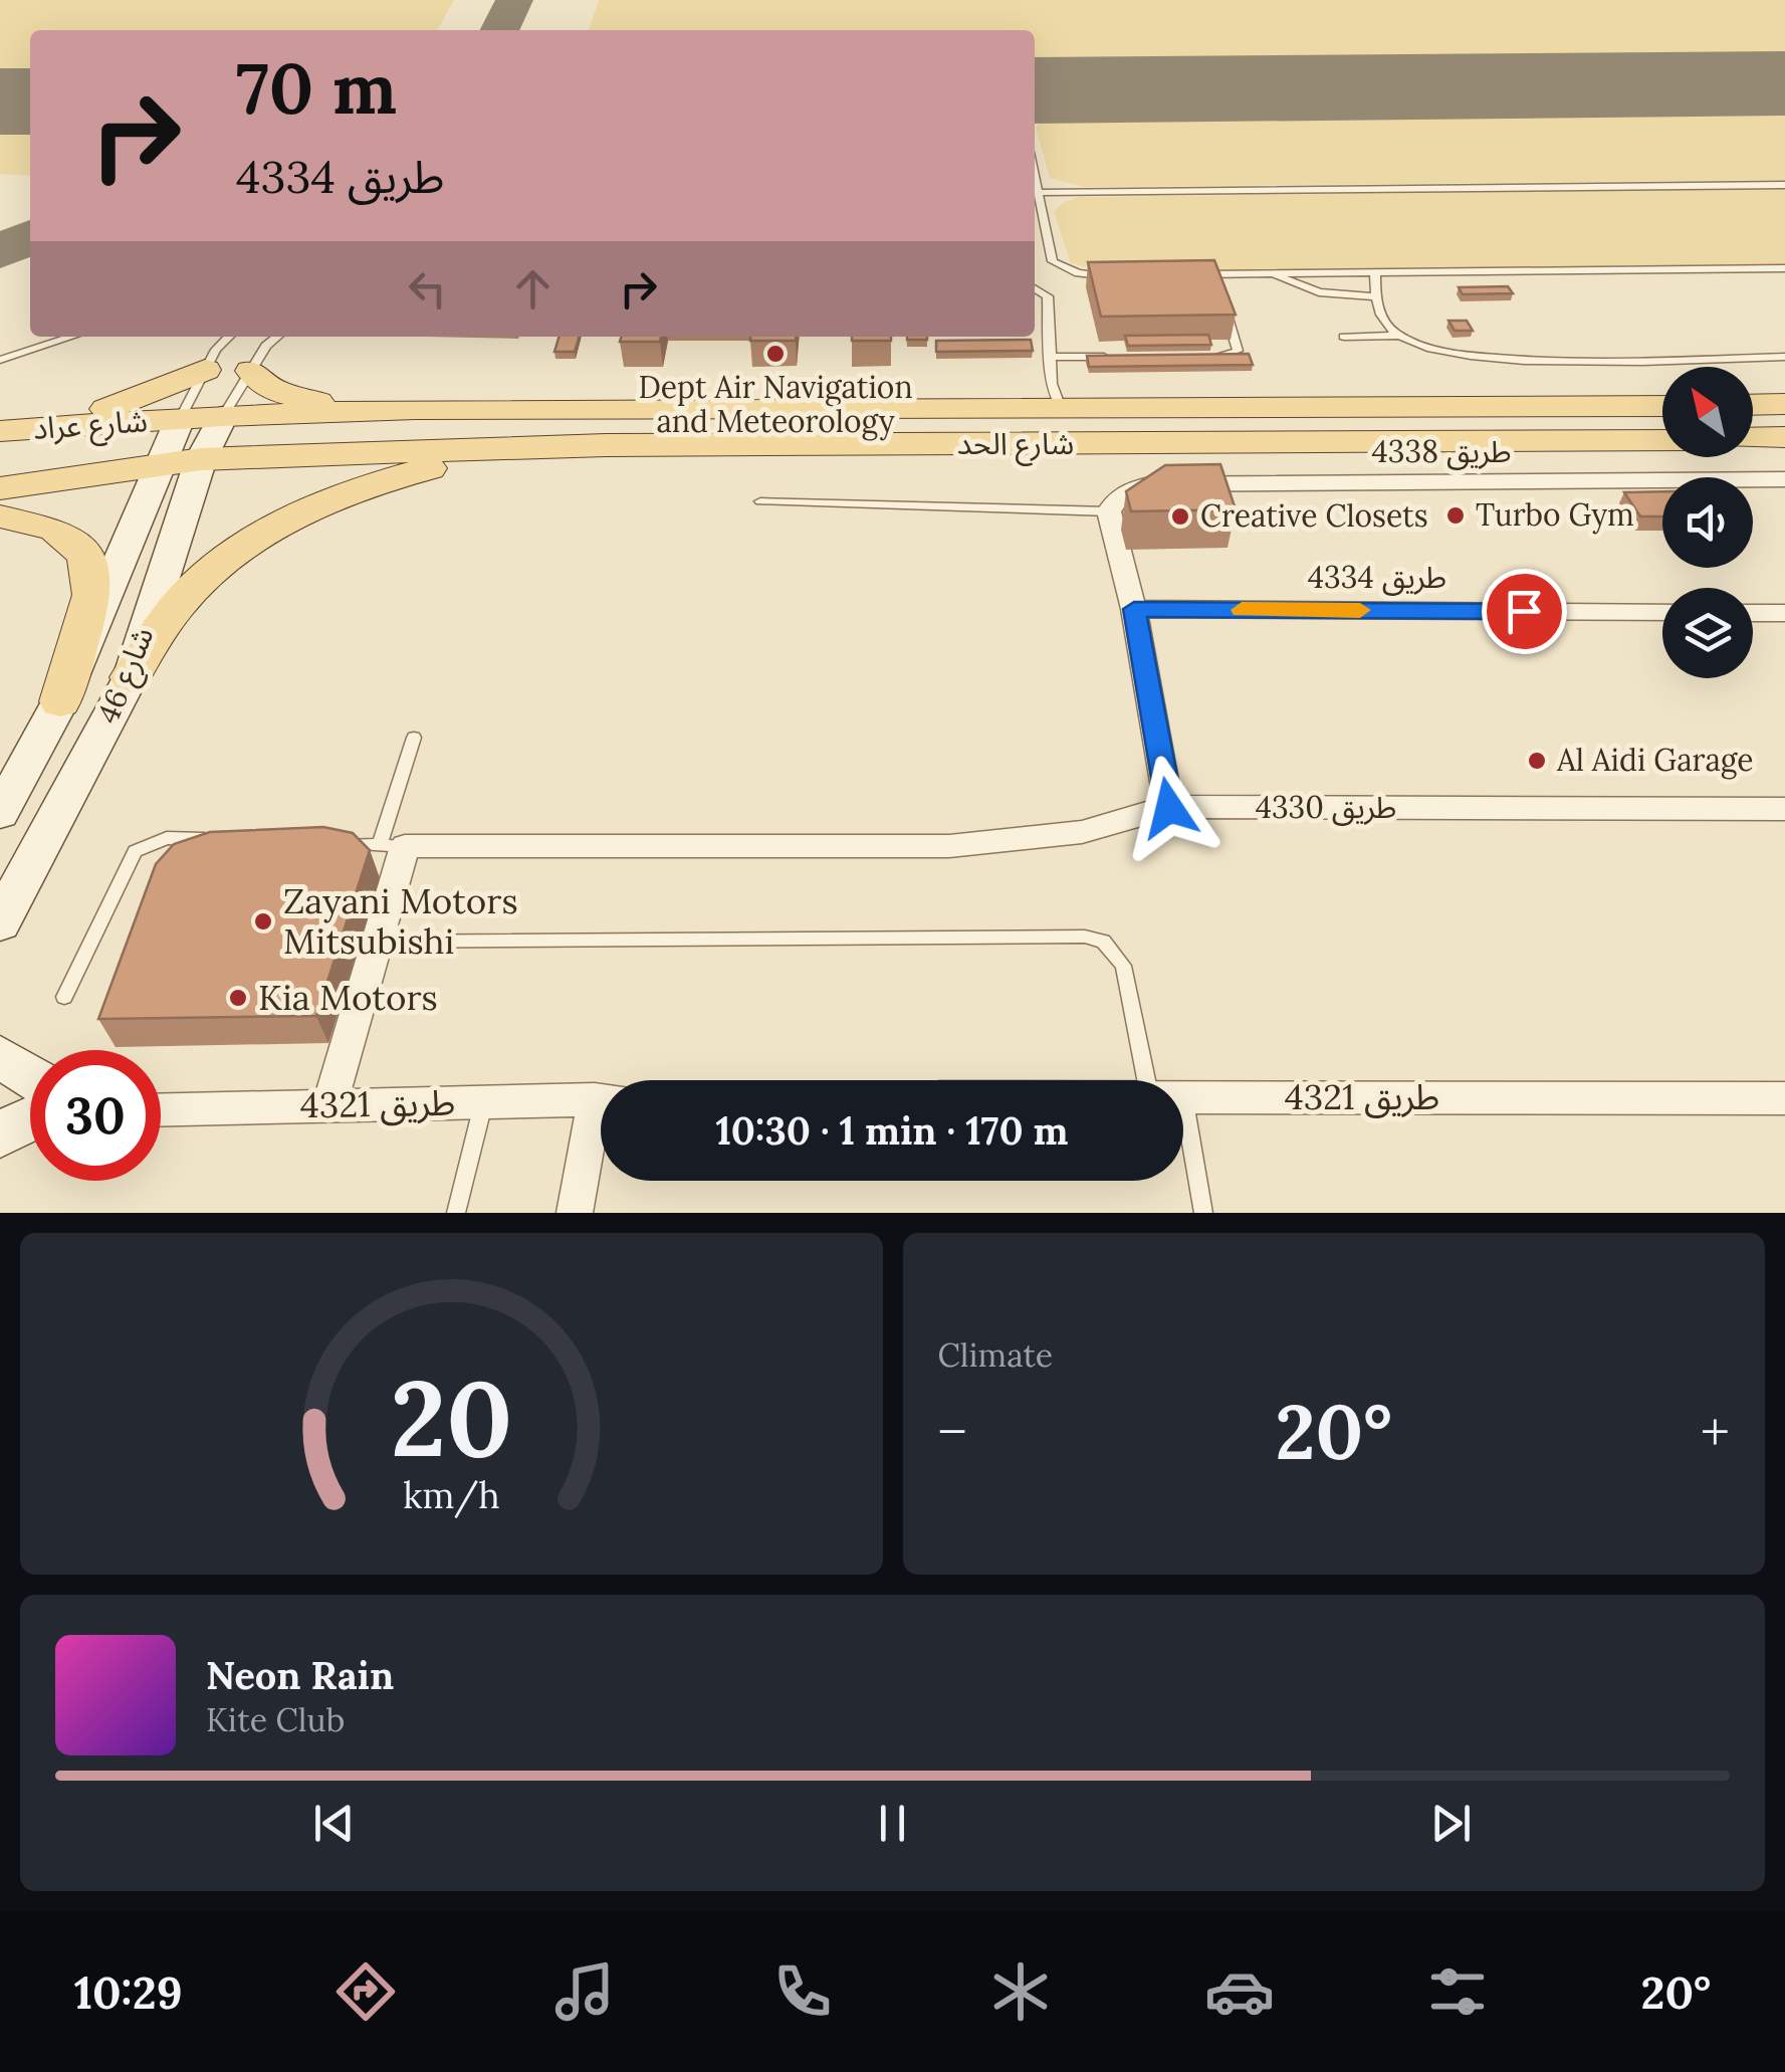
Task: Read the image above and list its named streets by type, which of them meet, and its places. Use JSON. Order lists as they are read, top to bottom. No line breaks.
{"streets":{"main road":["شارع عراد","شارع الحد","شارع 46"],"street":["طريق 4338","طريق 4334","طريق 4330","طريق 4321"]},"crossings":[["شارع عراد","شارع الحد"],["شارع عراد","شارع 46"],["شارع الحد","شارع 46"]],"places":["Dept Air Navigation and Meteorology","Turbo Gym","Creative Closets","Al Aidi Garage","Zayani Motors Mitsubishi","Kia Motors"],"north":"top left","page":{"turn":["70 m","طريق 4334"],"limit":"30","trip":"10:30 · 1 min · 170 m","tile":"Climate","heat":["−","20°","+"],"song":["Neon Rain","Kite Club"],"tabs":["10:29","20°"],"gauge":["20","km/h"]}}
